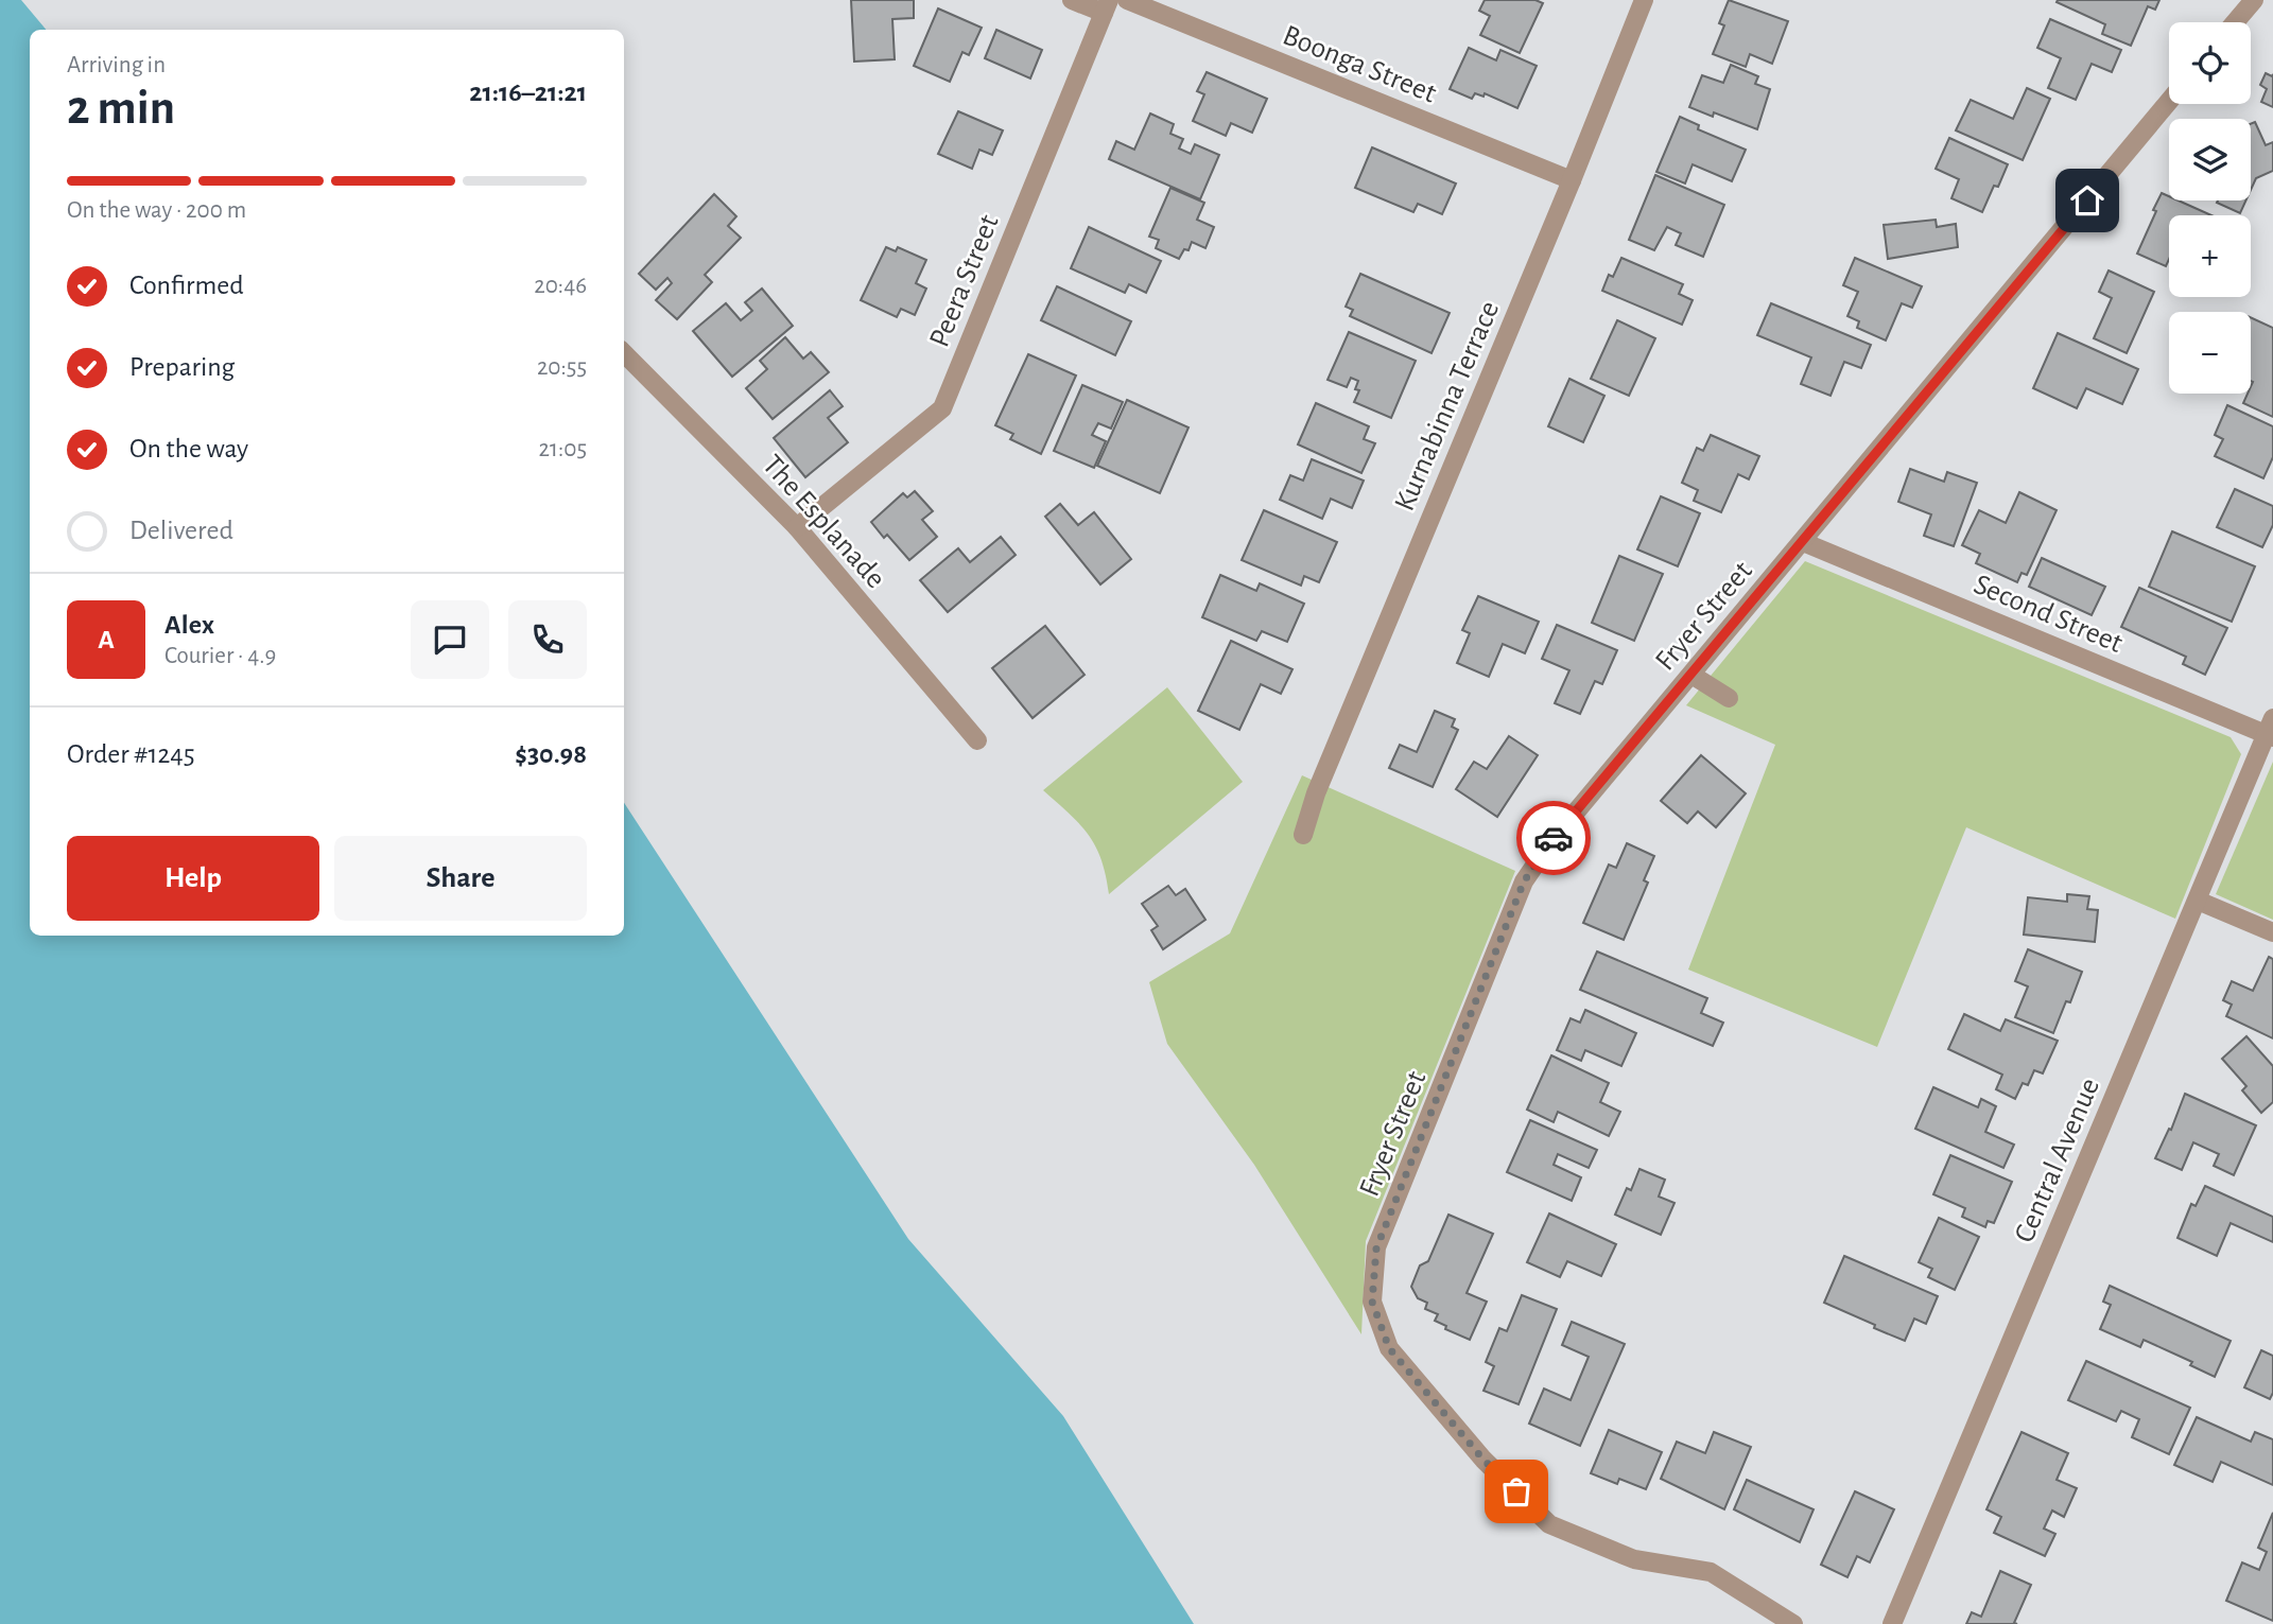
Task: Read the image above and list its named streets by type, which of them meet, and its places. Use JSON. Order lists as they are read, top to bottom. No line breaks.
{"streets":{"street":["Boonga Street","Peera Street","Kurnabinna Terrace","The Esplanade","Second Street","Fryer Street","Central Avenue"]},"crossings":[["Boonga Street","Kurnabinna Terrace"],["Peera Street","The Esplanade"],["Second Street","Fryer Street"],["Second Street","Central Avenue"]],"page":{"map_buttons":["+","−"],"heading":["2 min","Arriving in","21:16–21:21"],"panel":["Alex","Courier · 4.9","Order #1245","$30.98"],"bar":"On the way · 200 m","list":[["Confirmed","20:46"],["Preparing","20:55"],["On the way","21:05"],"Delivered"],"round":"A","buttons":["Help","Share"]}}
